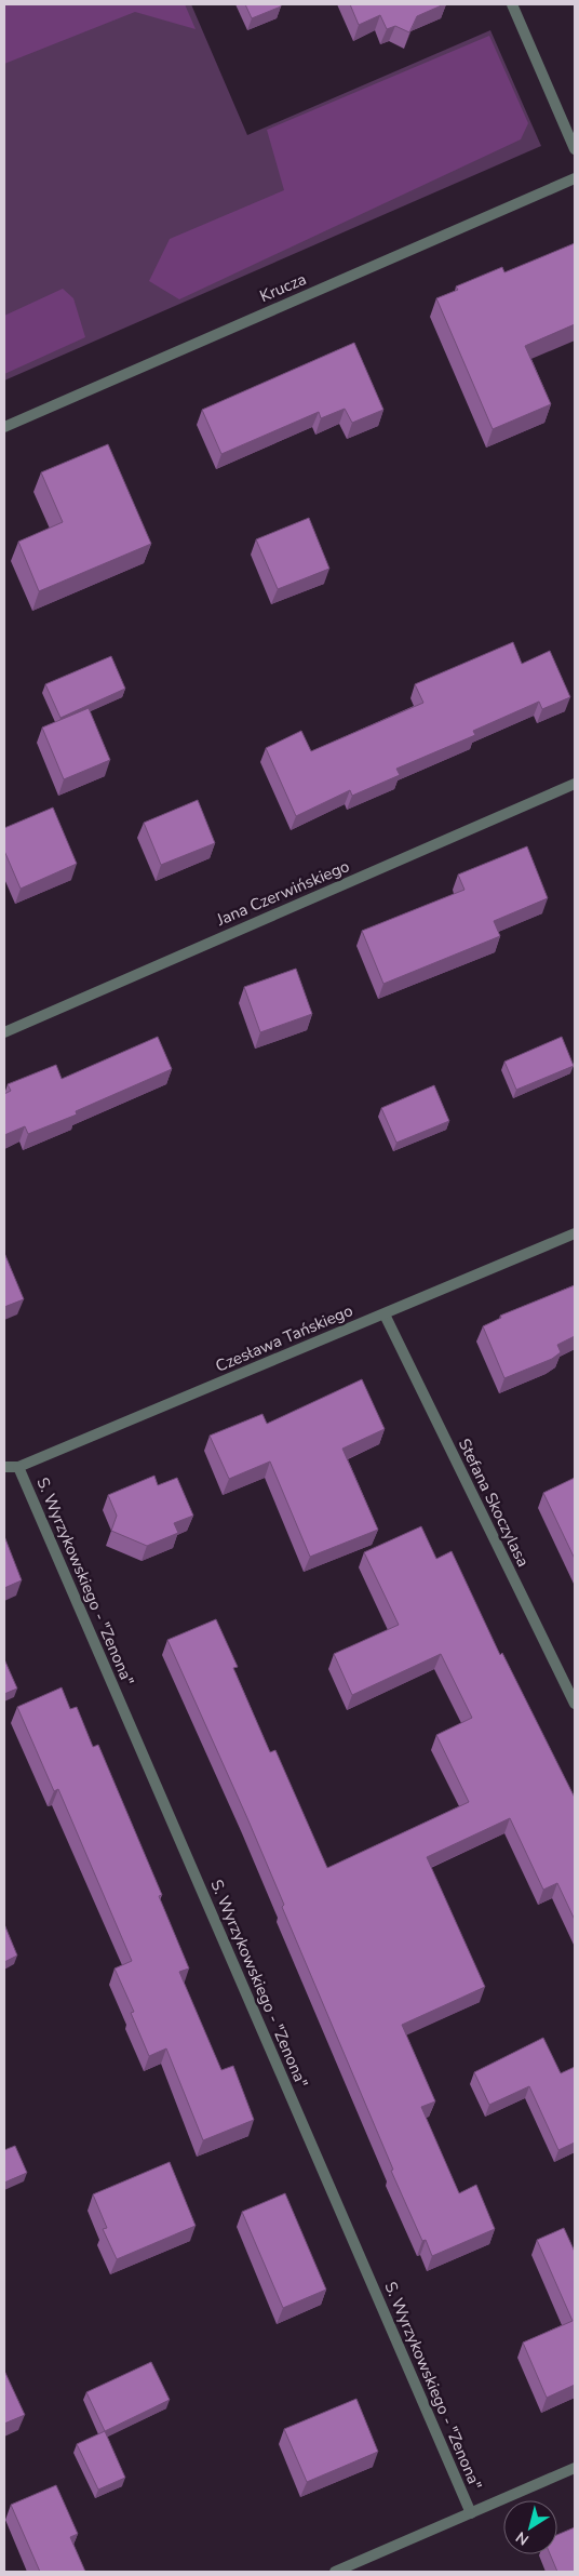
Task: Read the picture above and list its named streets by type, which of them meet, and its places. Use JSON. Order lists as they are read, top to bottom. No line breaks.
{"streets":{"street":["Krucza","Jana Czerwińskiego","Czesława Tańskiego","Stefana Skoczylasa","S. Wyrzykowskiego - \"Zenona\""]},"crossings":[["Czesława Tańskiego","Stefana Skoczylasa"],["Czesława Tańskiego","S. Wyrzykowskiego - \"Zenona\""]],"north":"bottom left"}
